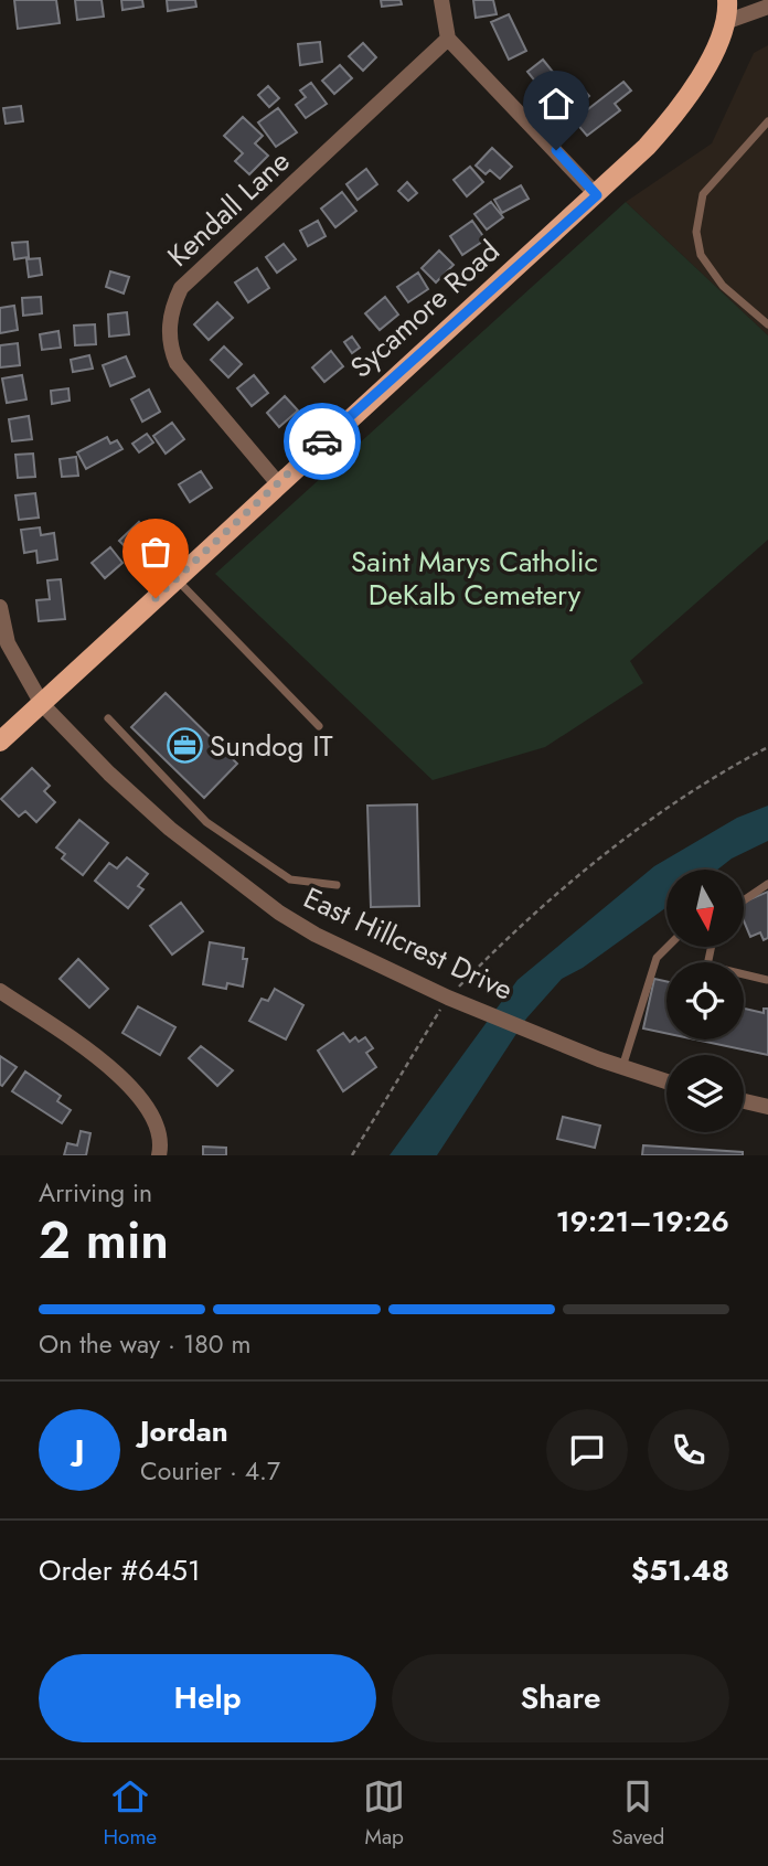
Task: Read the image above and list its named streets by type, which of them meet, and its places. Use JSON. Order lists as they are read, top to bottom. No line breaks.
{"streets":{"main road":["Sycamore Road"],"street":["Kendall Lane","East Hillcrest Drive"]},"crossings":[["Kendall Lane","Sycamore Road"],["Sycamore Road","East Hillcrest Drive"]],"parks":["Saint Marys Catholic DeKalb Cemetery"],"places":{"office":["Sundog IT"]},"north":"bottom","page":{"heading":["2 min","Arriving in","19:21–19:26"],"panel":["Jordan","Courier · 4.7","Order #6451","$51.48"],"bar":"On the way · 180 m","round":"J","buttons":["Help","Share"],"tabs":["Home","Map","Saved"]}}
